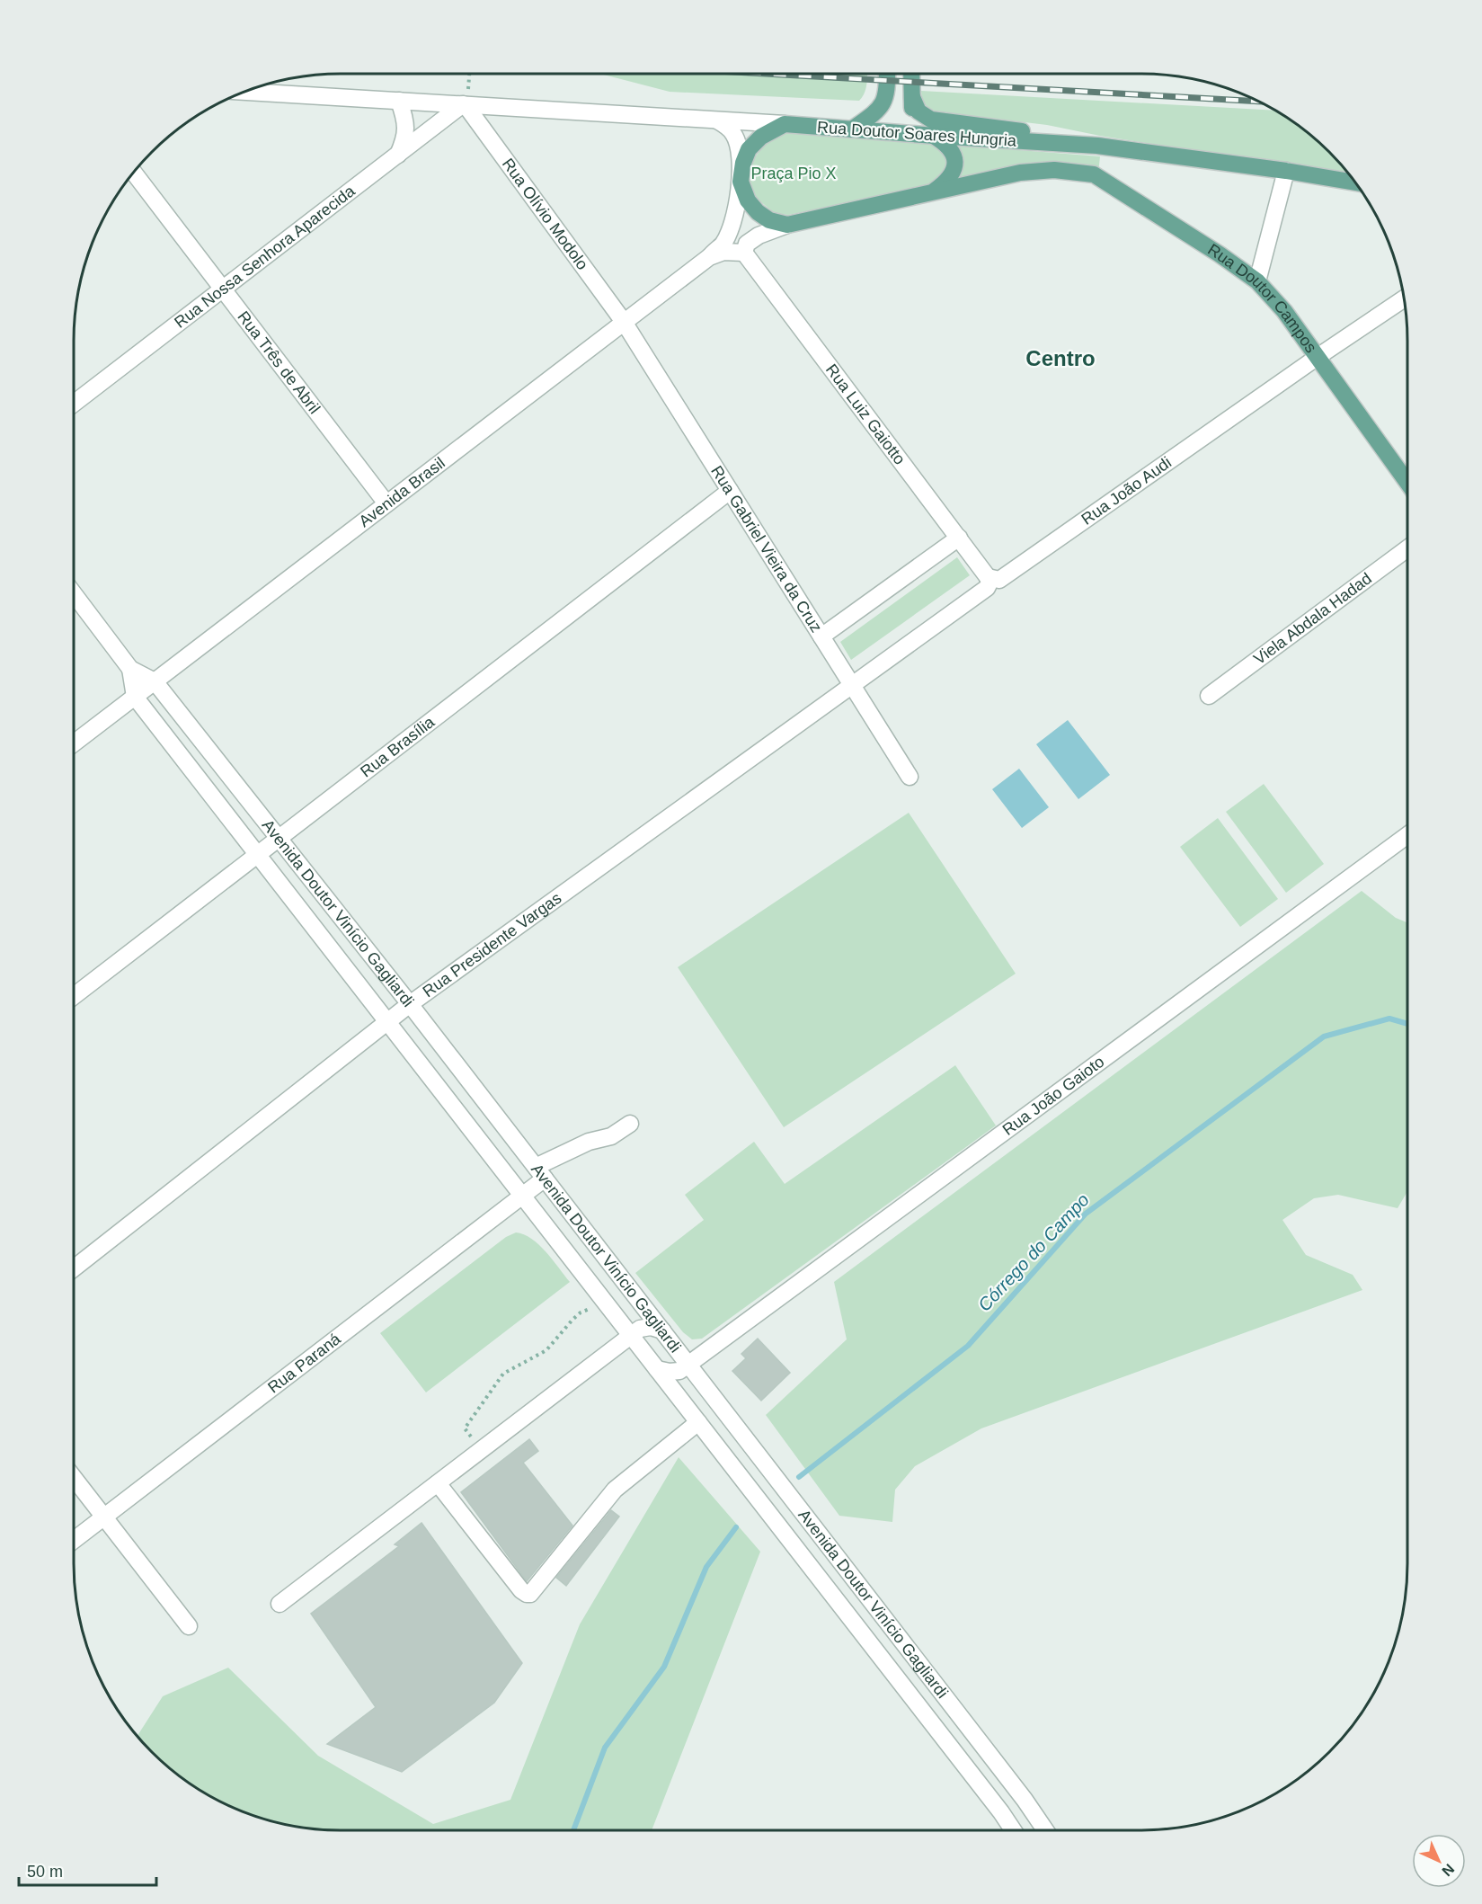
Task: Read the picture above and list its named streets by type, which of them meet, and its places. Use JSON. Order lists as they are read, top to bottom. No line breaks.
{"streets":{"main road":["Rua Doutor Soares Hungria","Rua Doutor Campos"],"street":["Rua Olívio Modolo","Rua Nossa Senhora Aparecida","Rua Três de Abril","Rua Luiz Gaiotto","Rua João Audi","Avenida Brasil","Rua Gabriel Vieira da Cruz","Viela Abdala Hadad","Rua Brasília","Avenida Doutor Vinício Gagliardi","Rua Presidente Vargas","Rua João Gaioto","Rua Paraná"]},"crossings":[["Rua Doutor Soares Hungria","Rua Olívio Modolo"],["Rua Doutor Soares Hungria","Rua Nossa Senhora Aparecida"],["Rua Olívio Modolo","Rua Nossa Senhora Aparecida"],["Rua Olívio Modolo","Avenida Brasil"],["Rua Olívio Modolo","Rua Gabriel Vieira da Cruz"],["Rua Nossa Senhora Aparecida","Rua Três de Abril"],["Rua Doutor Campos","Rua João Audi"],["Rua Três de Abril","Avenida Brasil"],["Rua Luiz Gaiotto","Rua João Audi"],["Rua Luiz Gaiotto","Avenida Brasil"],["Avenida Brasil","Rua Gabriel Vieira da Cruz"],["Avenida Brasil","Avenida Doutor Vinício Gagliardi"],["Rua Gabriel Vieira da Cruz","Rua Brasília"],["Rua Gabriel Vieira da Cruz","Rua Presidente Vargas"],["Rua Brasília","Avenida Doutor Vinício Gagliardi"],["Avenida Doutor Vinício Gagliardi","Rua Presidente Vargas"],["Avenida Doutor Vinício Gagliardi","Rua João Gaioto"],["Avenida Doutor Vinício Gagliardi","Rua Paraná"]],"districts":["Centro"],"water":["Córrego do Campo"],"parks":["Praça Pio X"],"scale_bar":"50 m","north":"bottom right"}
